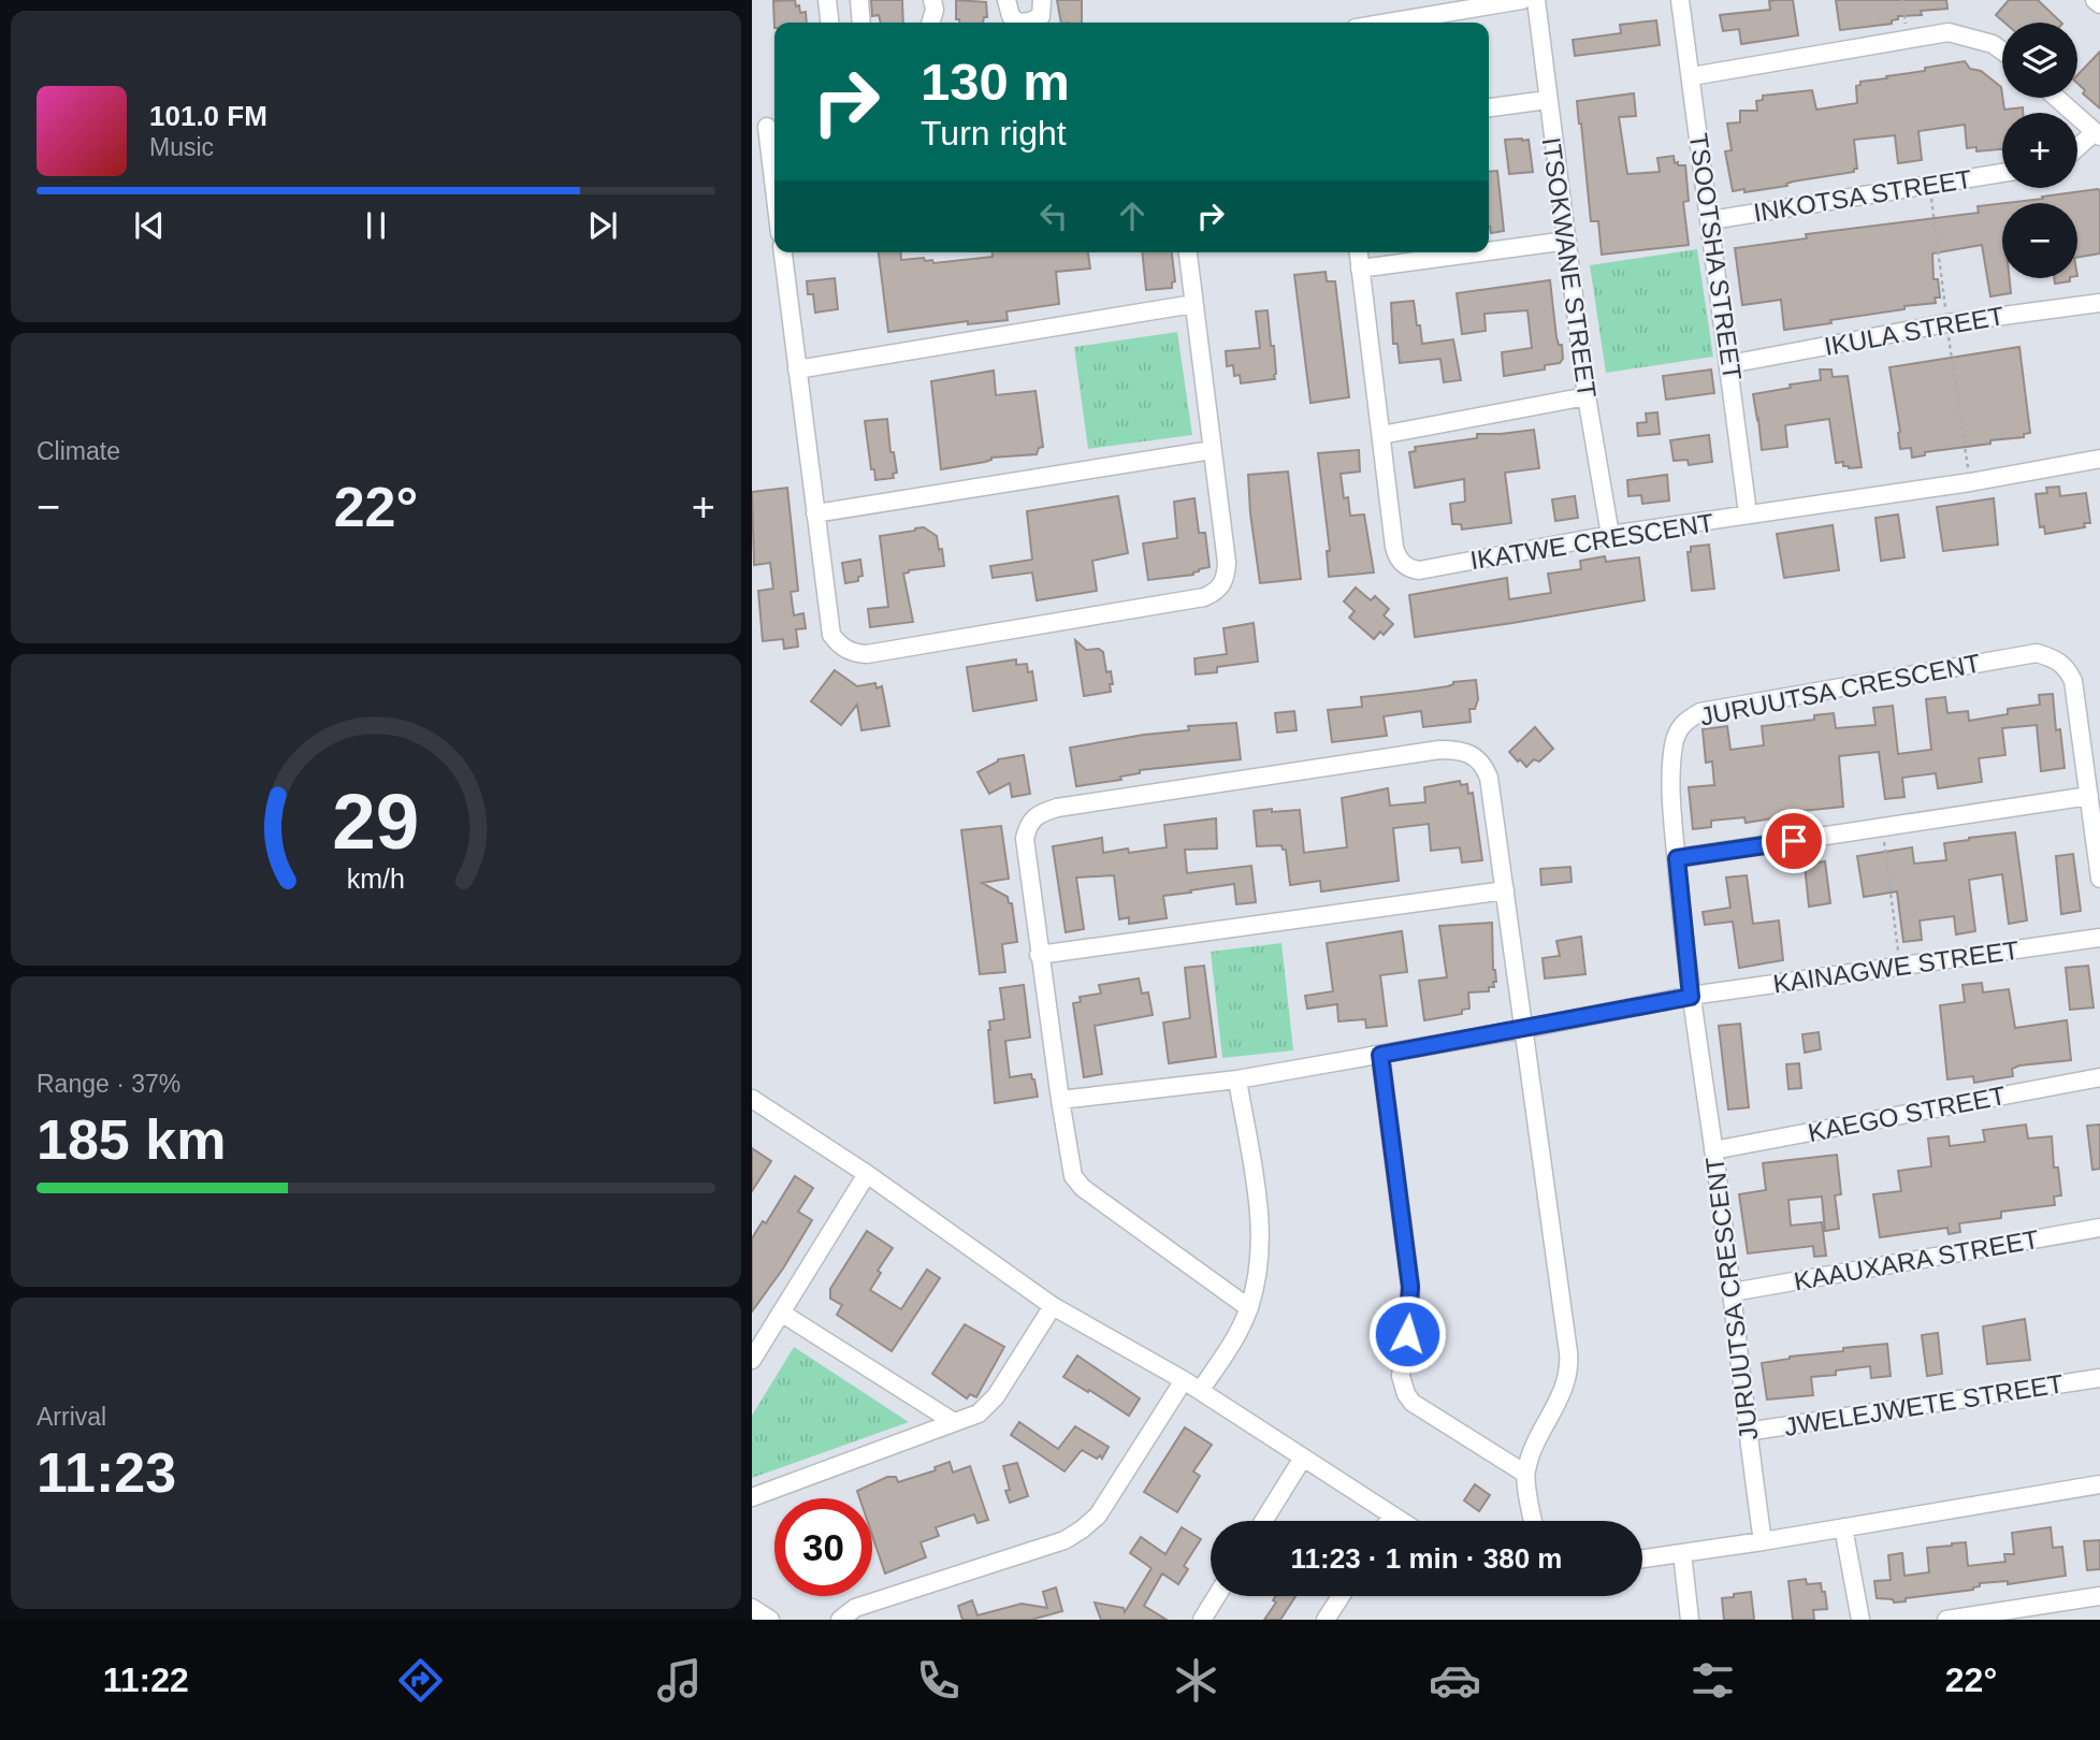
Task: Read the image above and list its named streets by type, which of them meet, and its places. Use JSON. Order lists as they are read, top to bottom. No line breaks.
{"streets":{"street":["INKOTSA STREET","TSOOTSHA STREET","ITSOKWANE STREET","IKULA STREET","IKATWE CRESCENT","JURUUTSA CRESCENT","KAINAGWE STREET","KAEGO STREET","KAAUXARA STREET","JWELEJWETE STREET"]},"crossings":[["INKOTSA STREET","TSOOTSHA STREET"],["TSOOTSHA STREET","IKULA STREET"],["TSOOTSHA STREET","IKATWE CRESCENT"],["ITSOKWANE STREET","IKATWE CRESCENT"],["JURUUTSA CRESCENT","KAINAGWE STREET"],["JURUUTSA CRESCENT","KAEGO STREET"],["JURUUTSA CRESCENT","KAAUXARA STREET"],["JURUUTSA CRESCENT","JWELEJWETE STREET"]],"page":{"map_buttons":["+","−"],"turn":["130 m","Turn right"],"song":["101.0 FM","Music"],"tile":["Climate",["Range · 37%","185 km"],["Arrival","11:23"]],"heat":["−","22°","+"],"limit":"30","trip":"11:23 · 1 min · 380 m","tabs":["11:22","22°"],"gauge":["29","km/h"]}}
